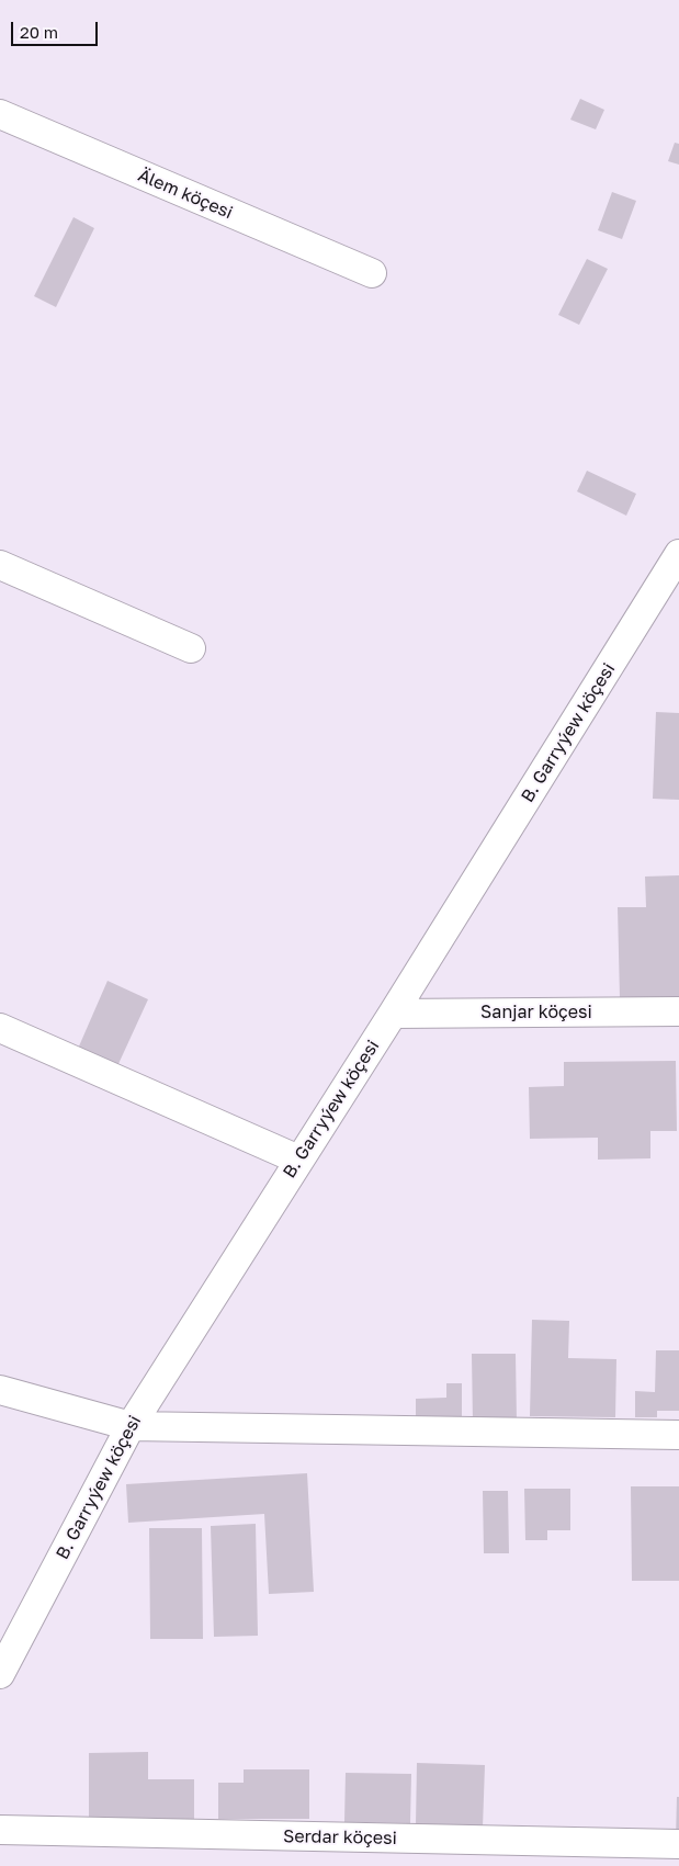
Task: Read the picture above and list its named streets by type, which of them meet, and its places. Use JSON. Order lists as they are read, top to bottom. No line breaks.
{"streets":{"street":["Älem köçesi","B. Garryýew köçesi","Sanjar köçesi","Serdar köçesi"]},"crossings":[["B. Garryýew köçesi","Sanjar köçesi"]],"scale_bar":"20 m"}
